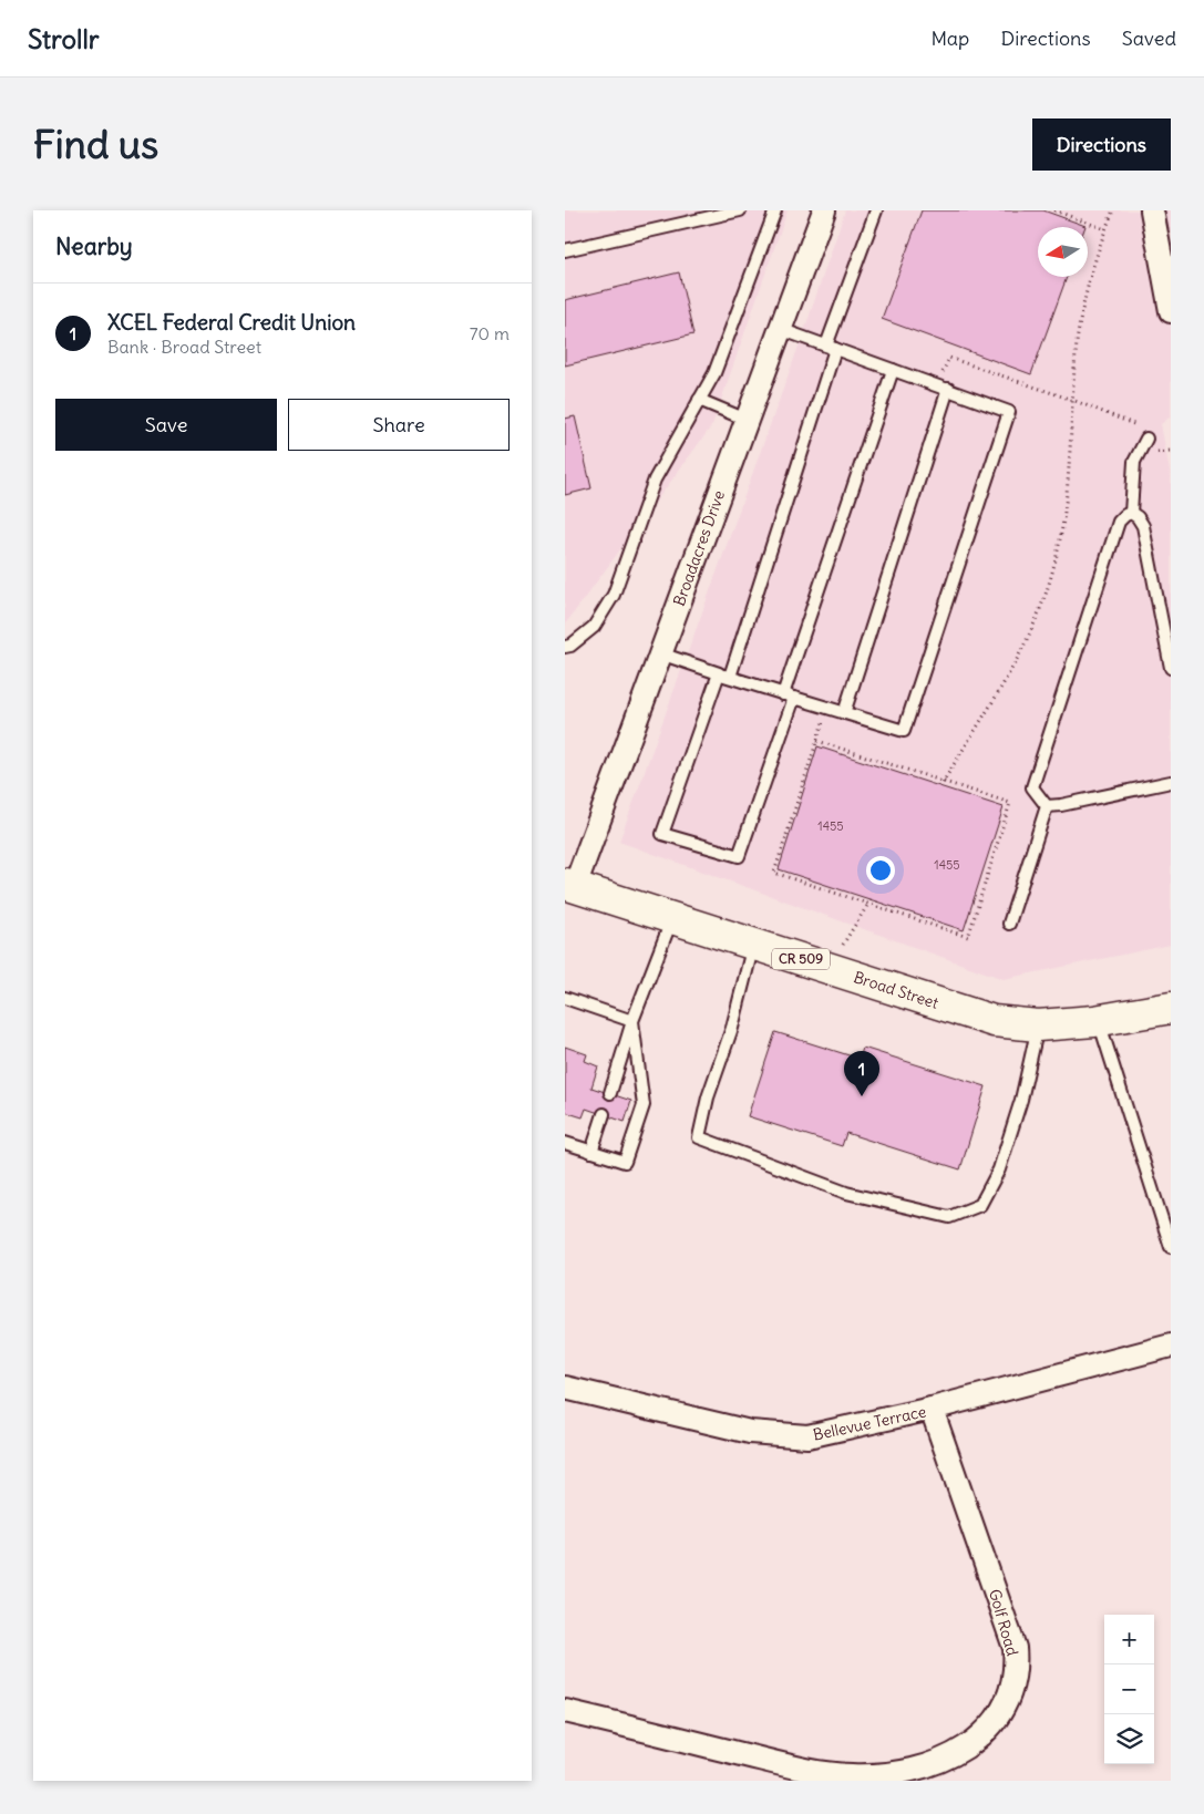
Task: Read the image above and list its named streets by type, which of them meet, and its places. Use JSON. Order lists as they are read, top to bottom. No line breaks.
{"streets":{"main road":["CR 509","Broad Street"],"street":["Broadacres Drive","Bellevue Terrace","Golf Road"]},"crossings":[["Broadacres Drive","Broad Street"],["Bellevue Terrace","Golf Road"]],"house_numbers":["1455","1455"],"north":"left","page":{"header":"Strollr","nav":["Map","Directions","Saved"],"buttons":["Directions",["Save","Share"]],"title":"Find us","heading":"Nearby","list":[{"mark":"1","name":"XCEL Federal Credit Union","note":"Bank · Broad Street","value":"70 m"}],"pins":"1","map_buttons":["+","−"]}}
